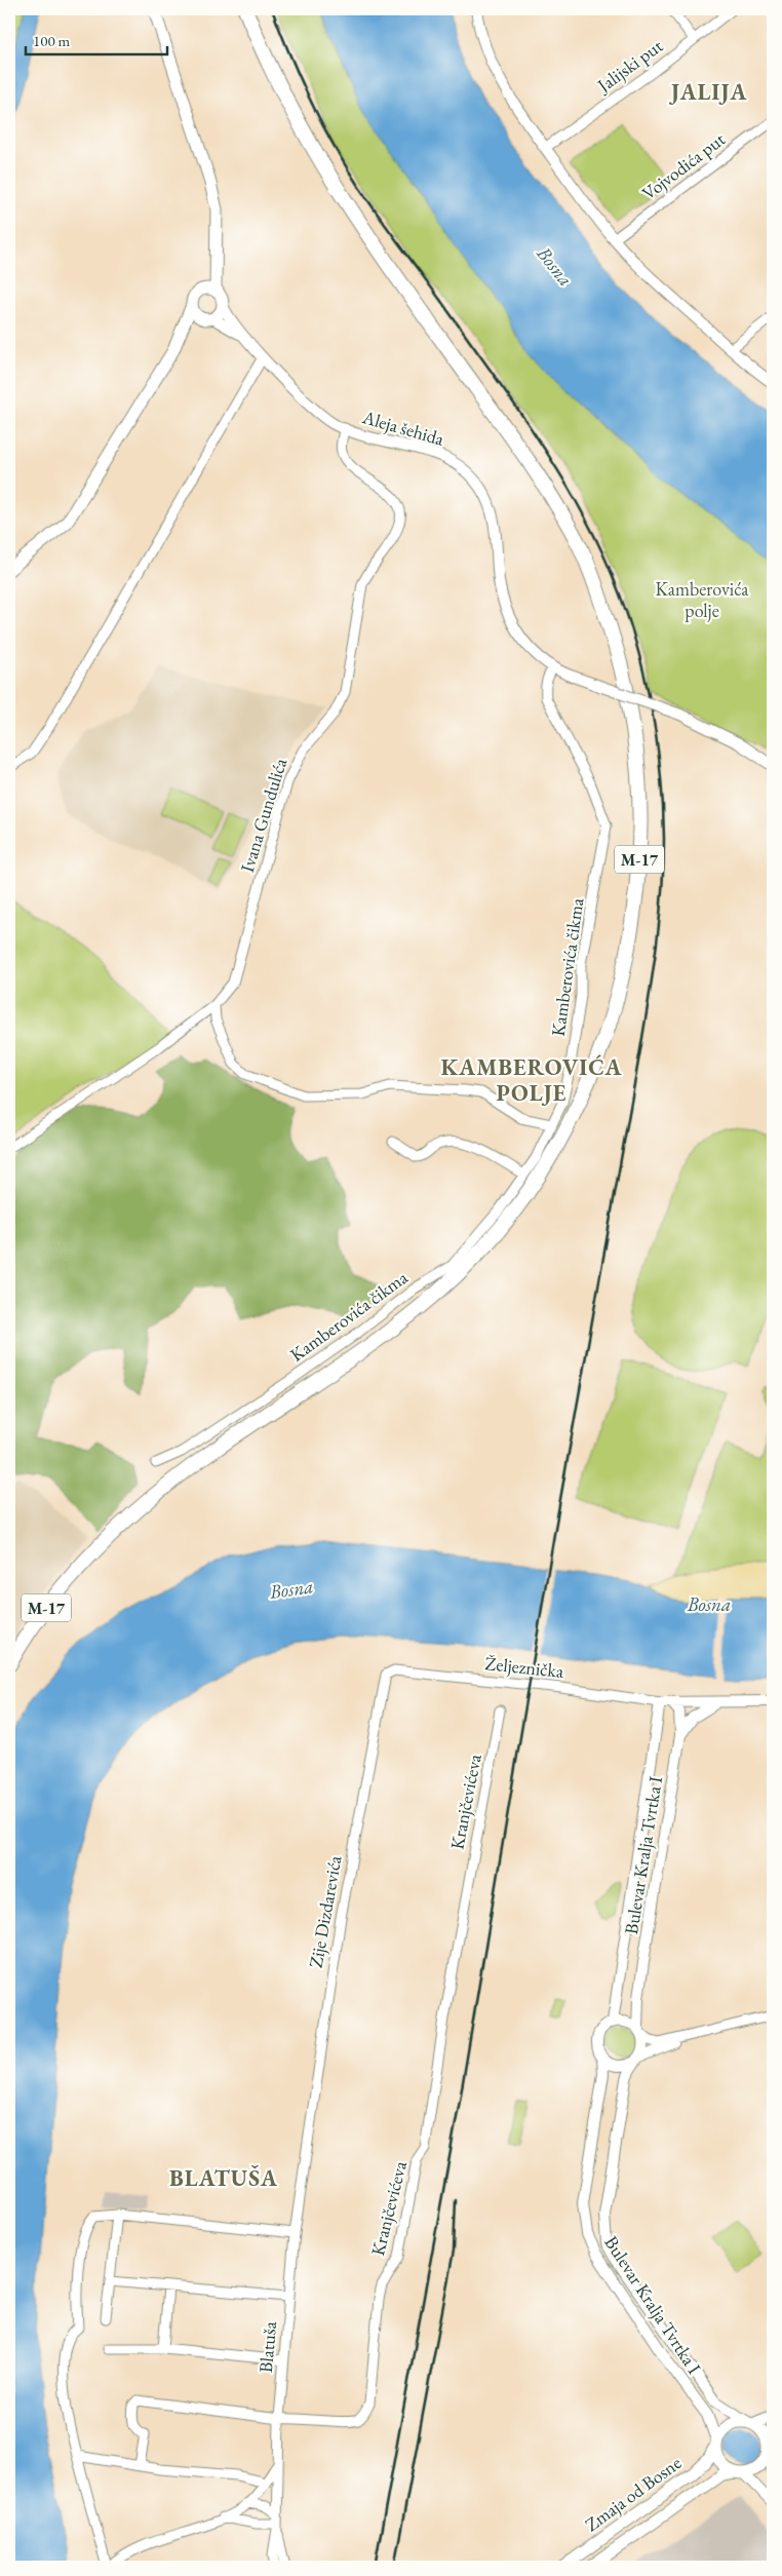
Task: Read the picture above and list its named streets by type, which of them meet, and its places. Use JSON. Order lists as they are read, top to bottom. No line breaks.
{"streets":{"highway":["M-17"],"main road":["Zmaja od Bosne"],"street":["Jalijski put","Vojvodića put","Aleja šehida","Ivana Gundulića","Kamberovića čikma","Željeznička","Kranjčevićeva","Bulevar Kralja Tvrtka I","Zije Dizdarevića","Blatuša"]},"crossings":[["Aleja šehida","Ivana Gundulića"],["Aleja šehida","Kamberovića čikma"],["Željeznička","Bulevar Kralja Tvrtka I"],["Željeznička","Zije Dizdarevića"],["Kranjčevićeva","Blatuša"],["Bulevar Kralja Tvrtka I","Zmaja od Bosne"],["Zije Dizdarevića","Blatuša"]],"districts":["JALIJA","KAMBEROVIĆA POLJE","BLATUŠA"],"water":["Bosna"],"parks":["Kamberovića polje"],"scale_bar":"100 m"}
